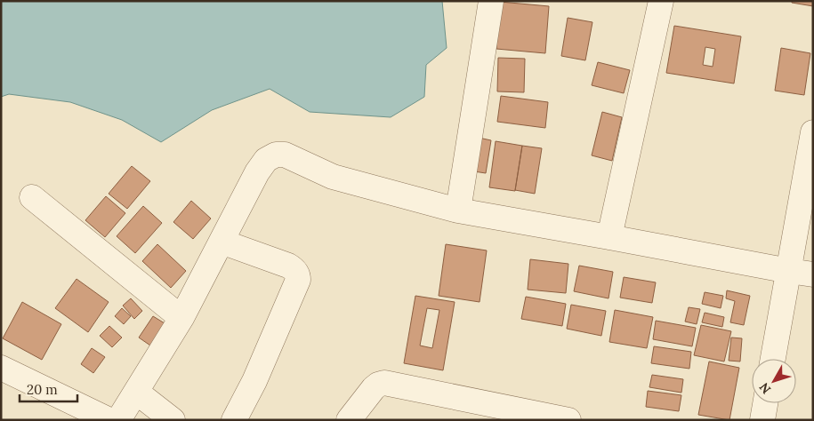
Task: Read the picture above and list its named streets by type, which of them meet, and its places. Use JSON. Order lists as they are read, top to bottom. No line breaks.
{"scale_bar":"20 m","north":"bottom left"}
